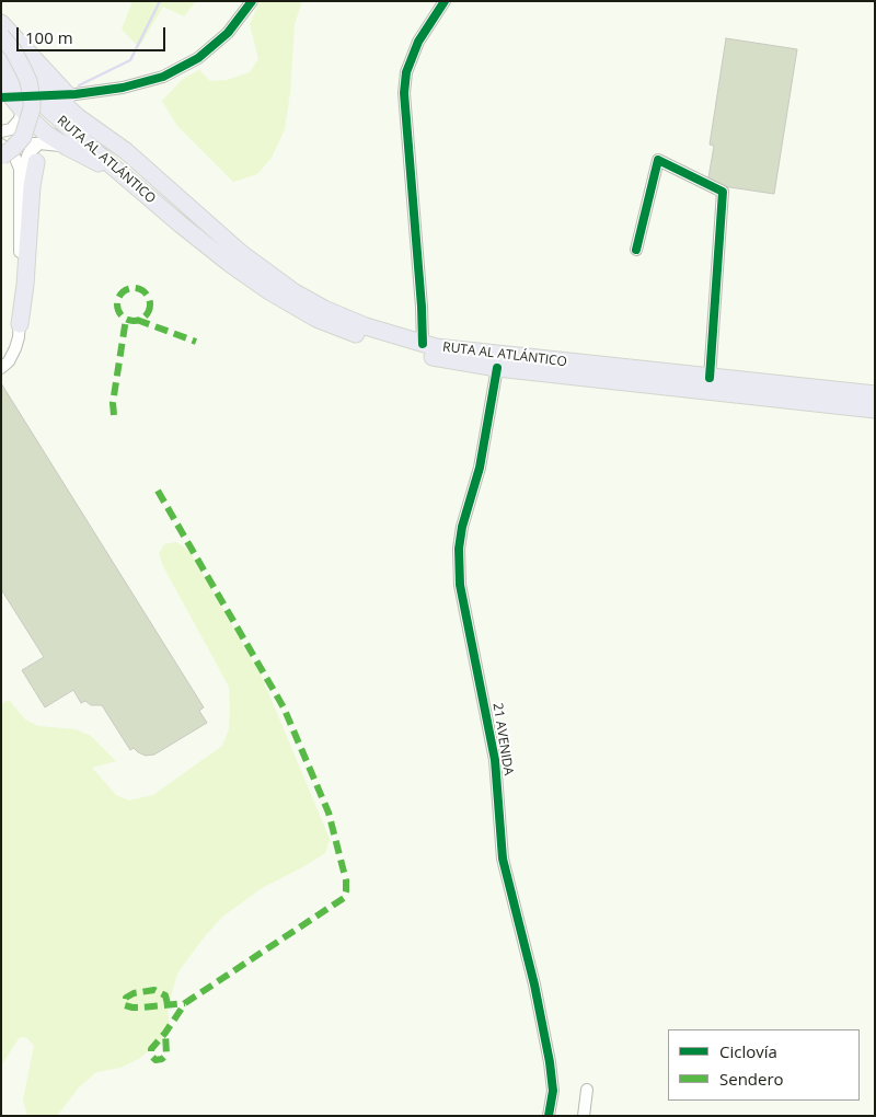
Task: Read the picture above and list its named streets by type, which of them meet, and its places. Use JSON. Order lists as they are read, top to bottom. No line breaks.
{"streets":{"highway":["RUTA AL ATLÁNTICO"],"street":["21 AVENIDA"]},"crossings":[["RUTA AL ATLÁNTICO","21 AVENIDA"]],"legend":["Ciclovía","Sendero"],"scale_bar":"100 m"}
